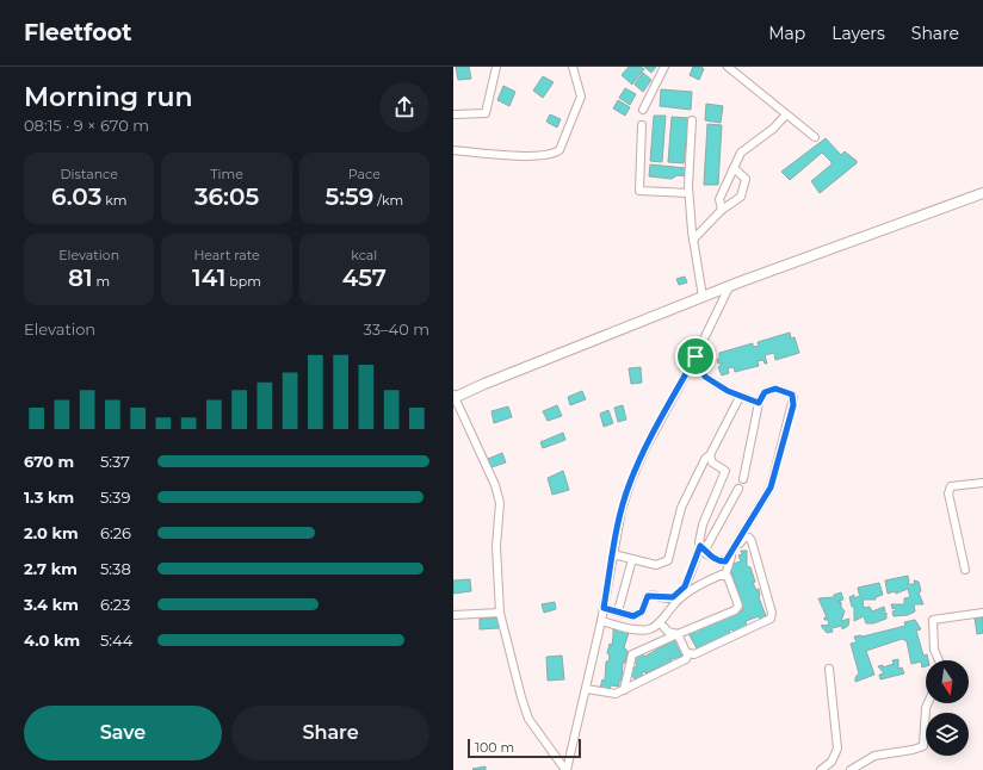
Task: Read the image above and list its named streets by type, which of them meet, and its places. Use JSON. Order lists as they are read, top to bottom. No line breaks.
{"scale_bar":"100 m","north":"bottom","page":{"header":"Fleetfoot","nav":["Map","Layers","Share"],"heading":["Morning run","08:15 · 9 × 670 m"],"stats":[["Distance","6.03 km"],["Time","36:05"],["Pace","5:59 /km"],["Elevation","81 m"],["Heart rate","141 bpm"],["kcal","457"]],"chart":["Elevation","33–40 m"],"list":[{"name":"670 m","note":"5:37"},{"name":"1.3 km","note":"5:39"},{"name":"2.0 km","note":"6:26"},{"name":"2.7 km","note":"5:38"},{"name":"3.4 km","note":"6:23"},{"name":"4.0 km","note":"5:44"}],"buttons":["Save","Share"],"scale":"100 m"}}
